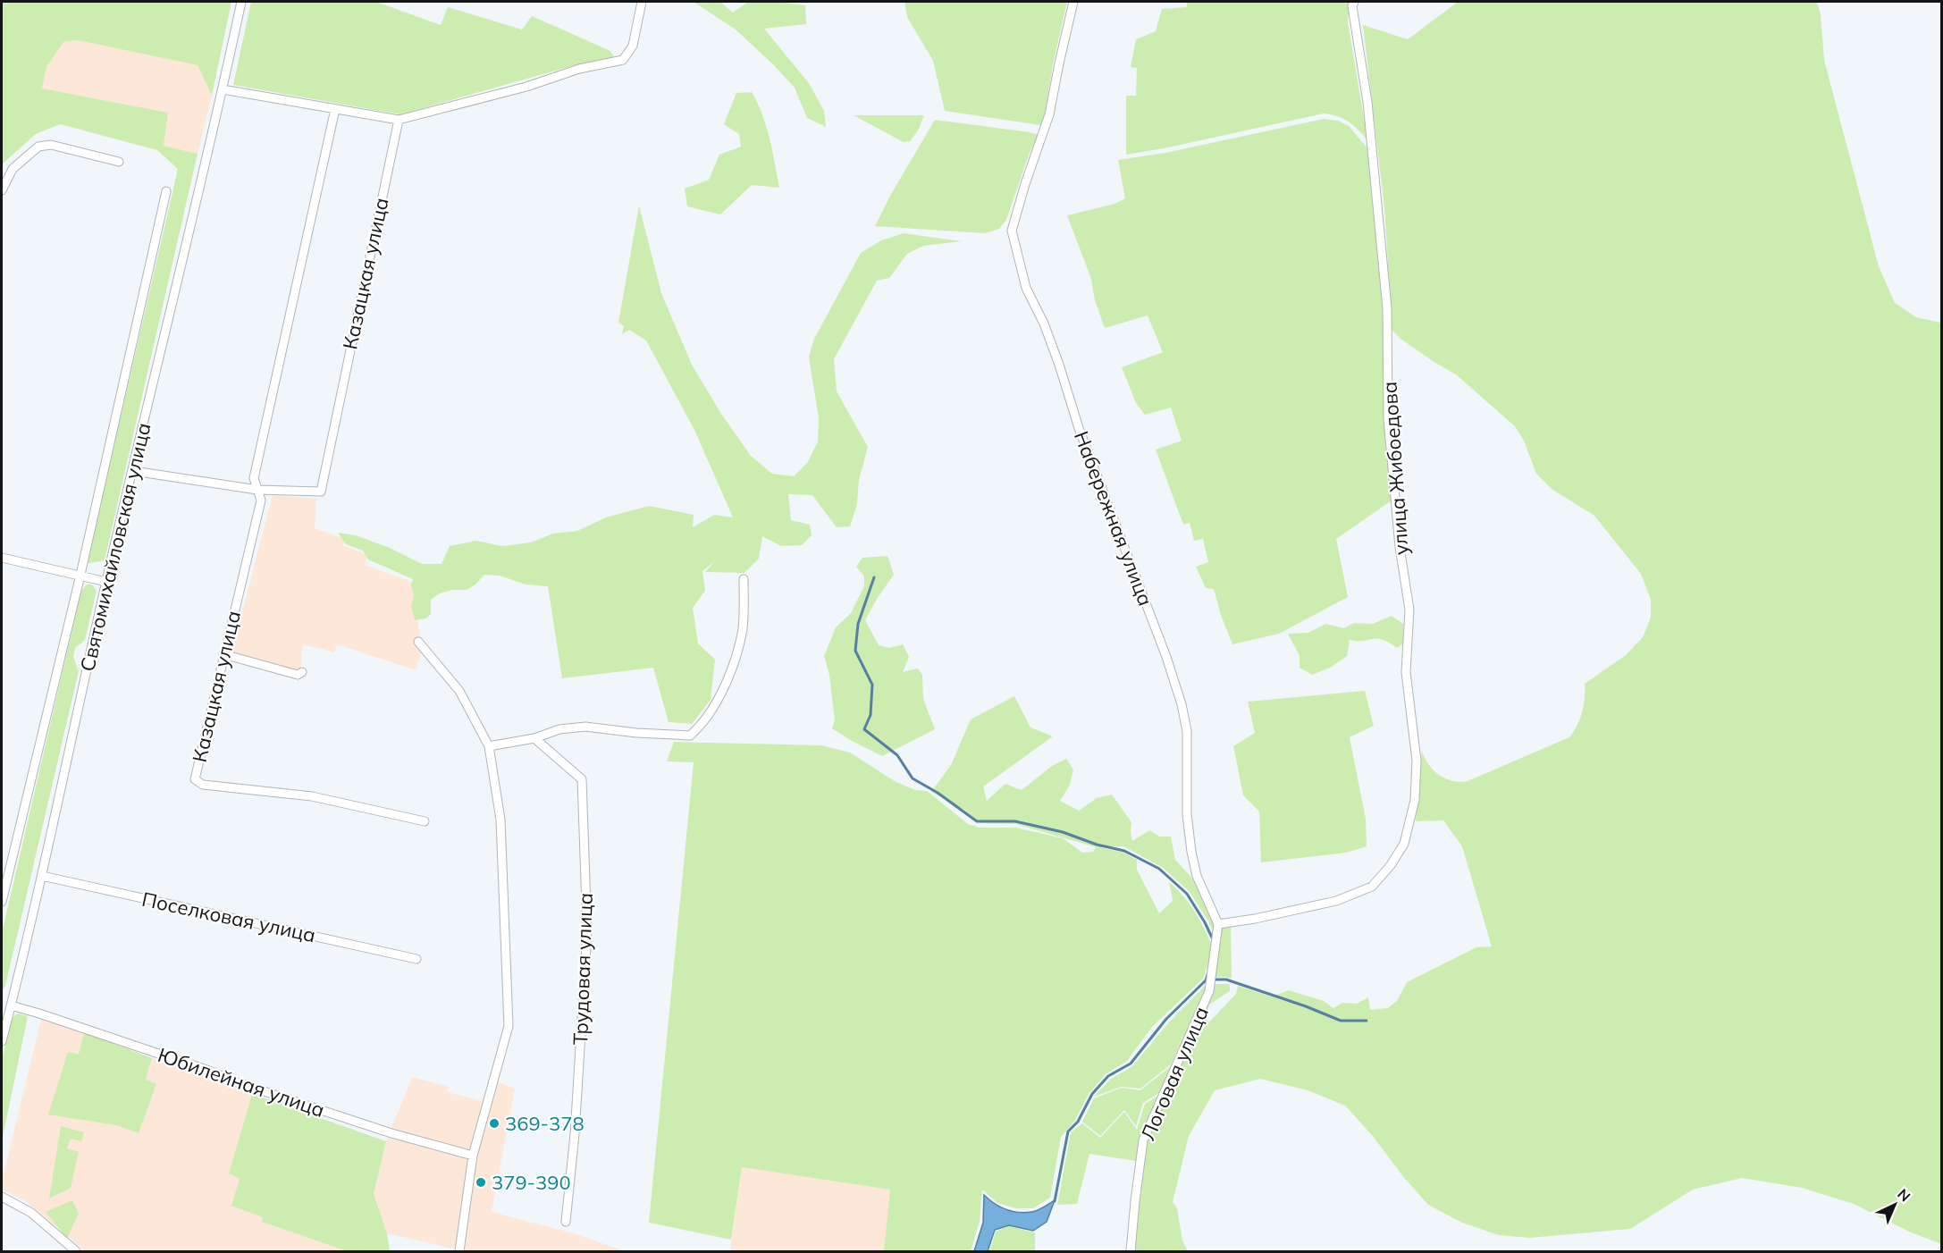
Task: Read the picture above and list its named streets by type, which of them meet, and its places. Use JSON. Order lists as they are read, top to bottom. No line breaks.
{"streets":{"street":["Казацкая улица","улица Жибоедова","Набережная улица","Святомихайловская улица","Поселковая улица","Трудовая улица","Логовая улица","Юбилейная улица"]},"crossings":[["Казацкая улица","Святомихайловская улица"],["улица Жибоедова","Набережная улица"],["улица Жибоедова","Логовая улица"],["Набережная улица","Логовая улица"],["Святомихайловская улица","Поселковая улица"],["Святомихайловская улица","Юбилейная улица"]],"places":["369-378","379-390"],"north":"top right"}
